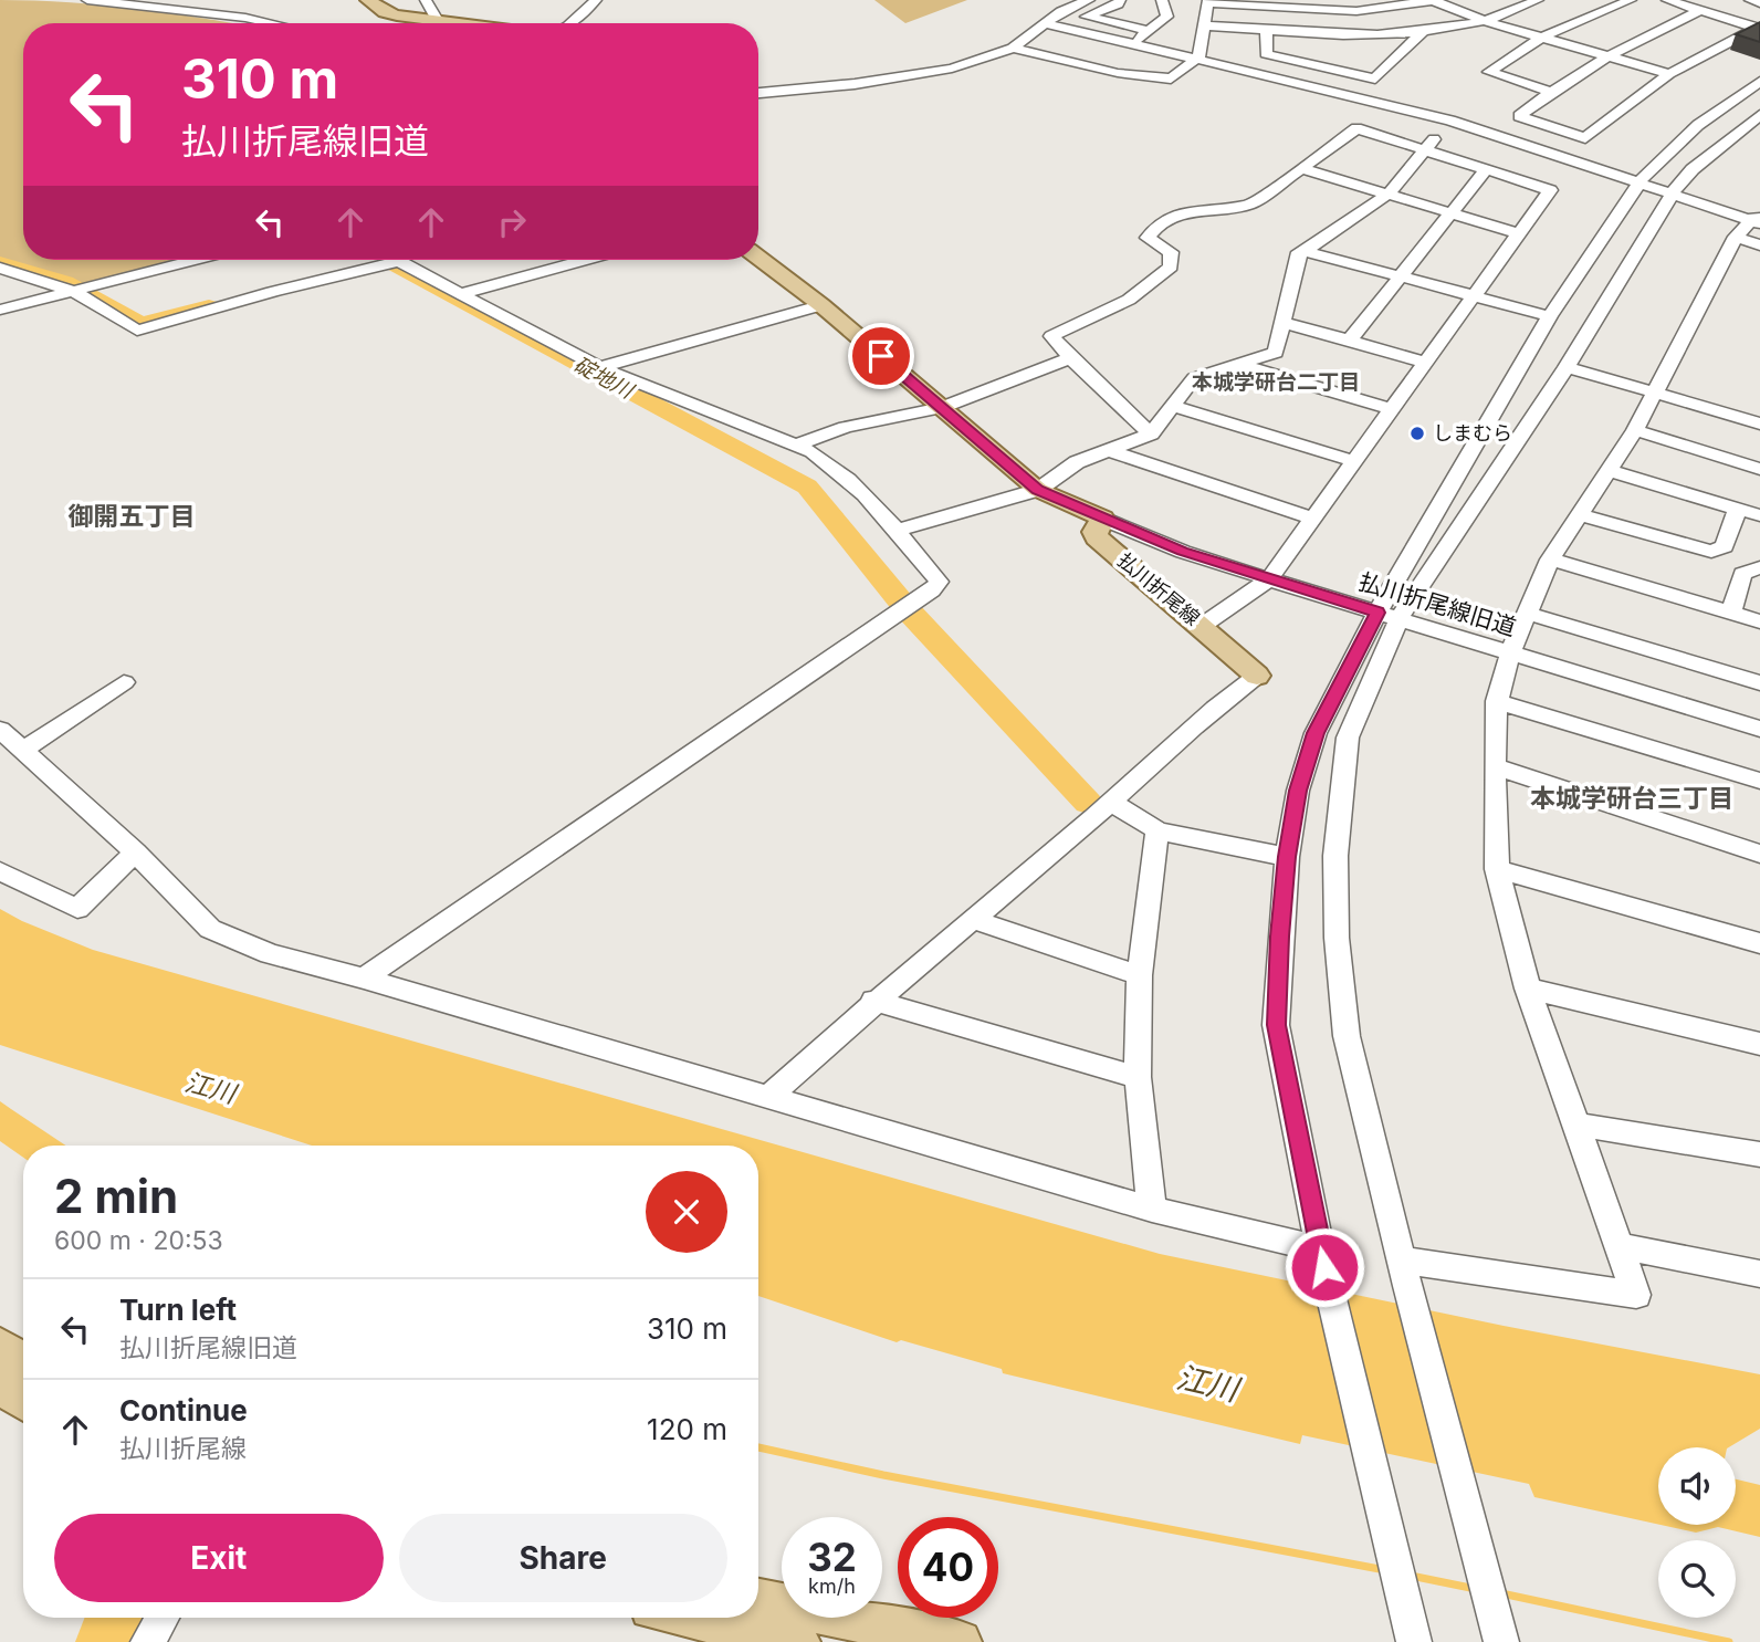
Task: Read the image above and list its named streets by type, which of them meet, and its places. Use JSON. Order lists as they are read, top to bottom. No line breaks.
{"streets":{"main road":["払川折尾線"],"street":["払川折尾線旧道"]},"crossings":[["払川折尾線","払川折尾線旧道"]],"districts":["本城学研台二丁目","御開五丁目","本城学研台三丁目"],"water":["碇地川","江川"],"places":["しまむら"],"page":{"turn":["310 m","払川折尾線旧道"],"heading":["2 min","600 m · 20:53"],"list":[{"name":"Turn left","note":"払川折尾線旧道","value":"310 m"},{"name":"Continue","note":"払川折尾線","value":"120 m"}],"buttons":["Exit","Share"],"speed":"32 km/h","limit":"40"}}
